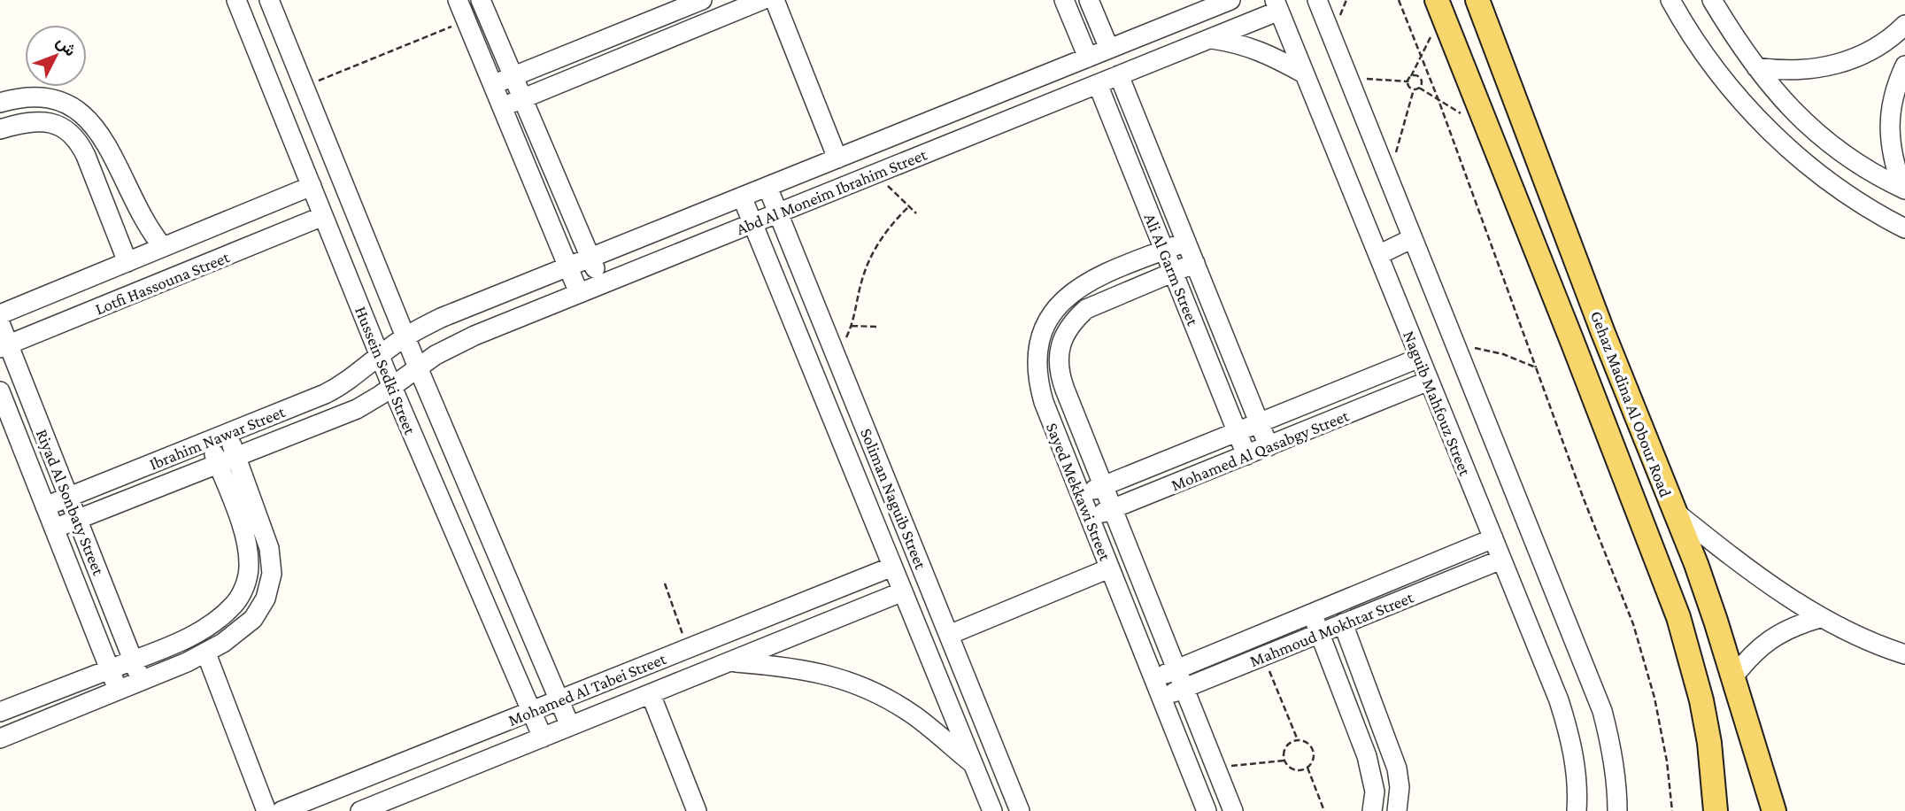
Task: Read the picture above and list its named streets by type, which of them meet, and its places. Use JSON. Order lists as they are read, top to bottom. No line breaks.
{"streets":{"main road":["Gehaz Madina Al Obour Road"],"street":["Abd Al Moneim Ibrahim Street","Ali Al Garm Street","Lotfi Hassouna Street","Hussein Sedki Street","Naguib Mahfouz Street","Ibrahim Nawar Street","Mohamed Al Qasabgy Street","Sayed Mekkawi Street","Soliman Naguib Street","Riyad Al Sonbaty Street","Mahmoud Mokhtar Street","Mohamed Al Tabei Street"]},"crossings":[["Abd Al Moneim Ibrahim Street","Ali Al Garm Street"],["Abd Al Moneim Ibrahim Street","Hussein Sedki Street"],["Abd Al Moneim Ibrahim Street","Naguib Mahfouz Street"],["Abd Al Moneim Ibrahim Street","Ibrahim Nawar Street"],["Abd Al Moneim Ibrahim Street","Soliman Naguib Street"],["Ali Al Garm Street","Mohamed Al Qasabgy Street"],["Ali Al Garm Street","Sayed Mekkawi Street"],["Lotfi Hassouna Street","Hussein Sedki Street"],["Lotfi Hassouna Street","Riyad Al Sonbaty Street"],["Hussein Sedki Street","Ibrahim Nawar Street"],["Hussein Sedki Street","Mohamed Al Tabei Street"],["Naguib Mahfouz Street","Mohamed Al Qasabgy Street"],["Naguib Mahfouz Street","Mahmoud Mokhtar Street"],["Ibrahim Nawar Street","Riyad Al Sonbaty Street"],["Mohamed Al Qasabgy Street","Sayed Mekkawi Street"],["Sayed Mekkawi Street","Mahmoud Mokhtar Street"],["Soliman Naguib Street","Mohamed Al Tabei Street"]],"north":"top right"}
